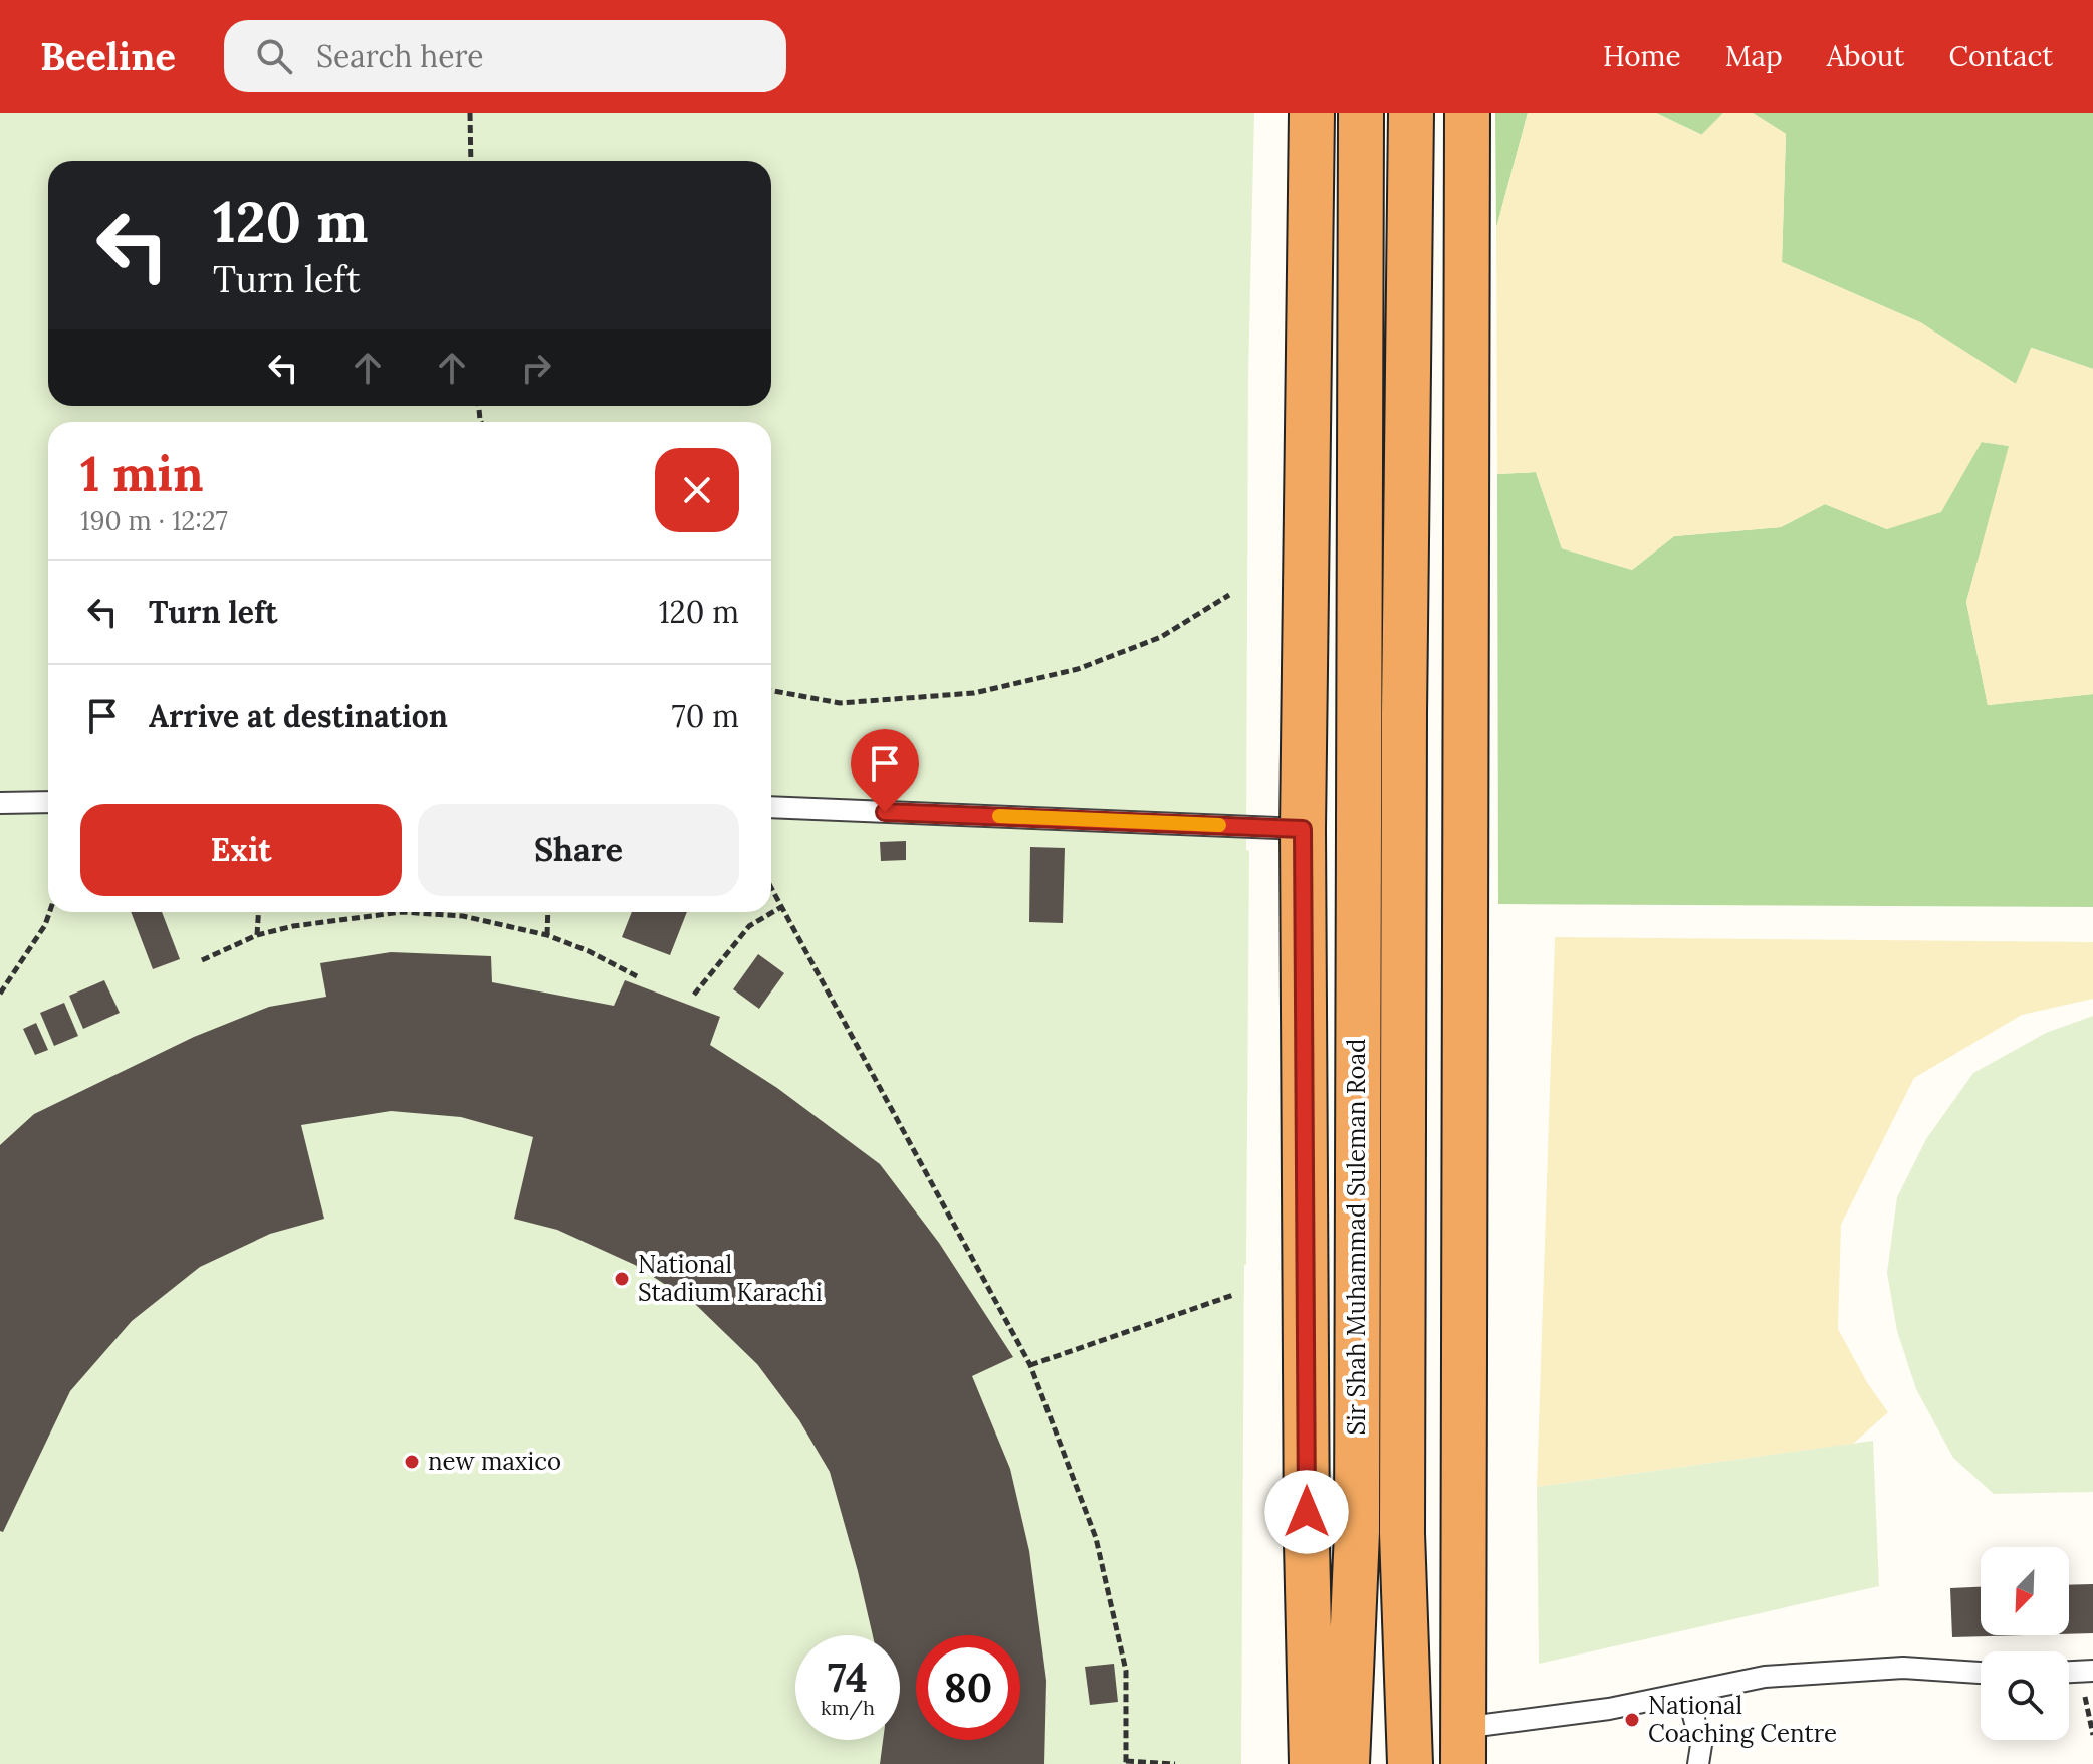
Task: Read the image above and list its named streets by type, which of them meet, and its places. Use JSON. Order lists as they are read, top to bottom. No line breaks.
{"streets":{"highway":["Sir Shah Muhammad Suleman Road"]},"places":["National Stadium Karachi","new maxico","National Coaching Centre"],"north":"bottom left","page":{"header":"Beeline","search":"Search here","nav":["Home","Map","About","Contact"],"turn":["120 m","Turn left"],"heading":["1 min","190 m · 12:27"],"list":[{"name":"Turn left","value":"120 m"},{"name":"Arrive at destination","value":"70 m"}],"buttons":["Exit","Share"],"speed":"74 km/h","limit":"80"}}
